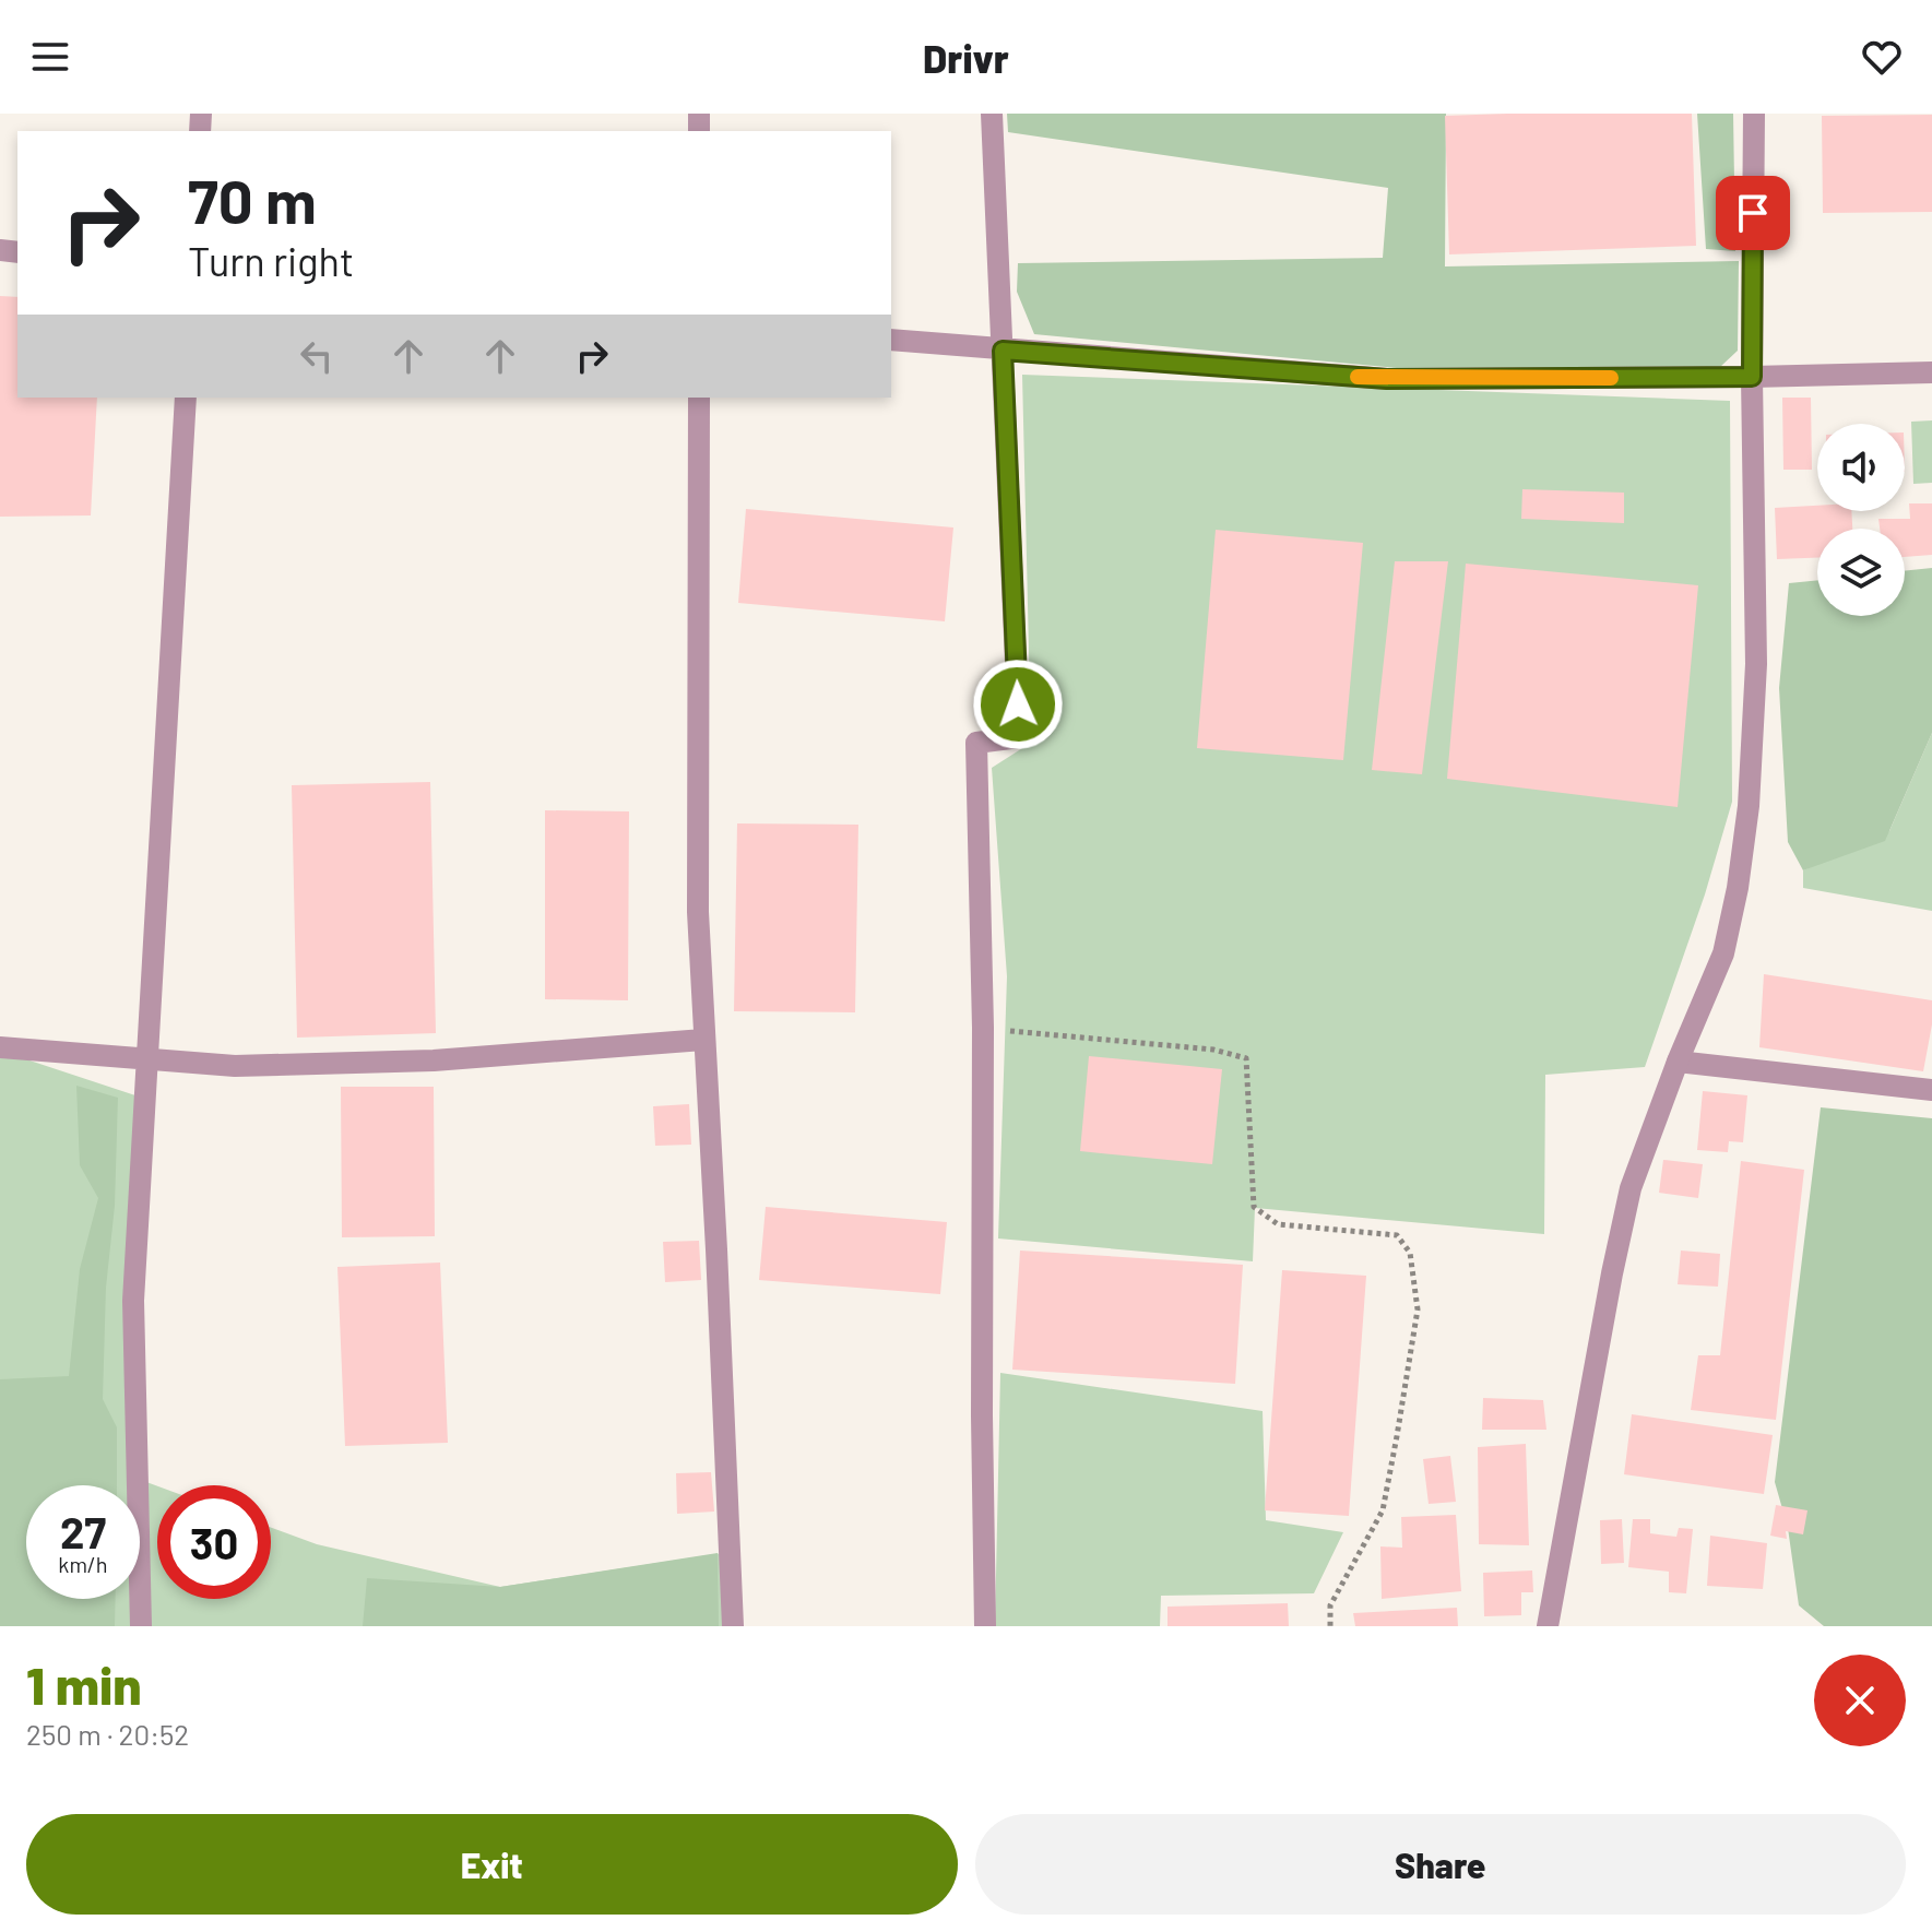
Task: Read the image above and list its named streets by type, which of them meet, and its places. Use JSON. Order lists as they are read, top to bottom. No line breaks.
{"page":{"header":"Drivr","turn":["70 m","Turn right"],"speed":"27 km/h","limit":"30","heading":["1 min","250 m · 20:52"],"buttons":["Exit","Share"]}}
